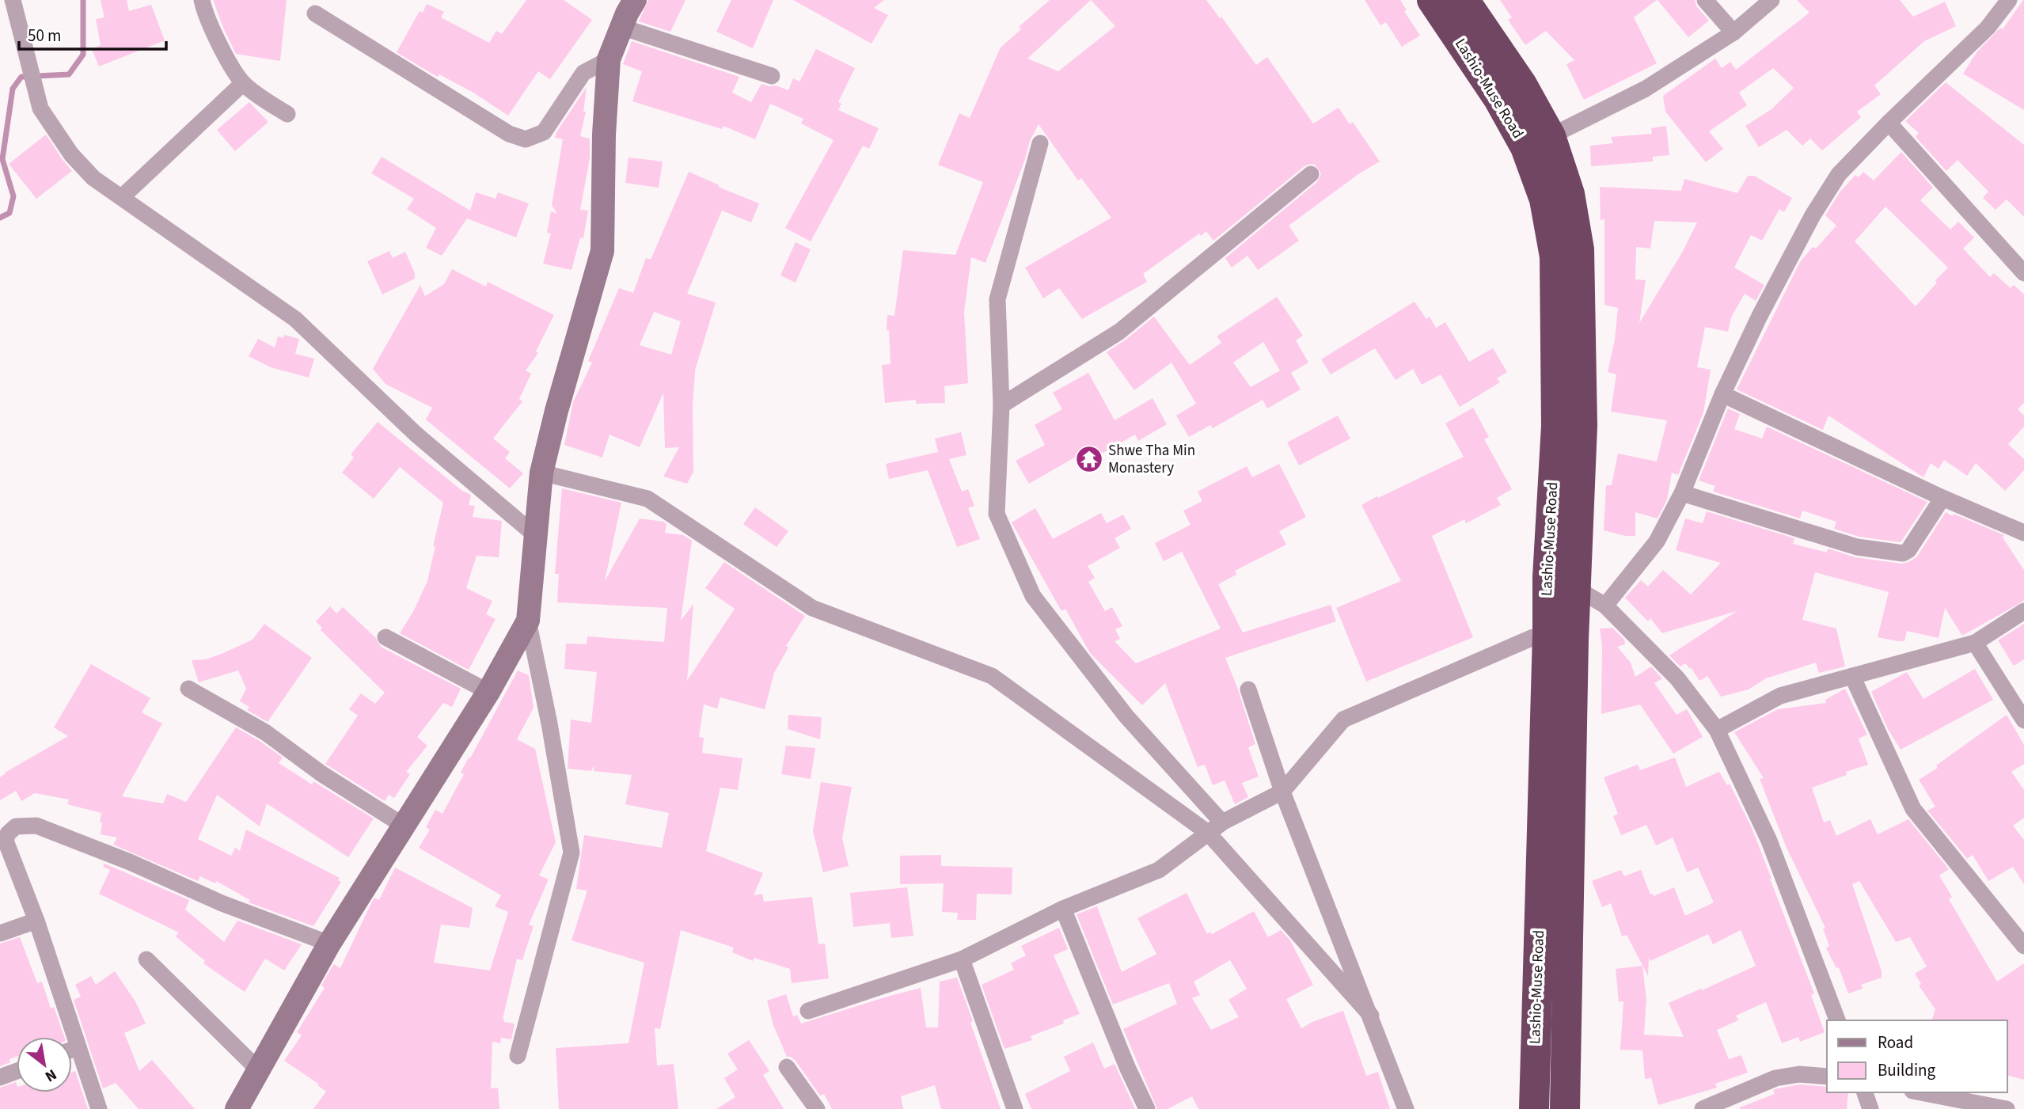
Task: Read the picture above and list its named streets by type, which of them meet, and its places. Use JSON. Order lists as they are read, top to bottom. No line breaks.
{"streets":{"highway":["Lashio-Muse Road"]},"places":{"temple":["Shwe Tha Min Monastery"]},"legend":["Road","Building"],"scale_bar":"50 m","north":"bottom right"}
